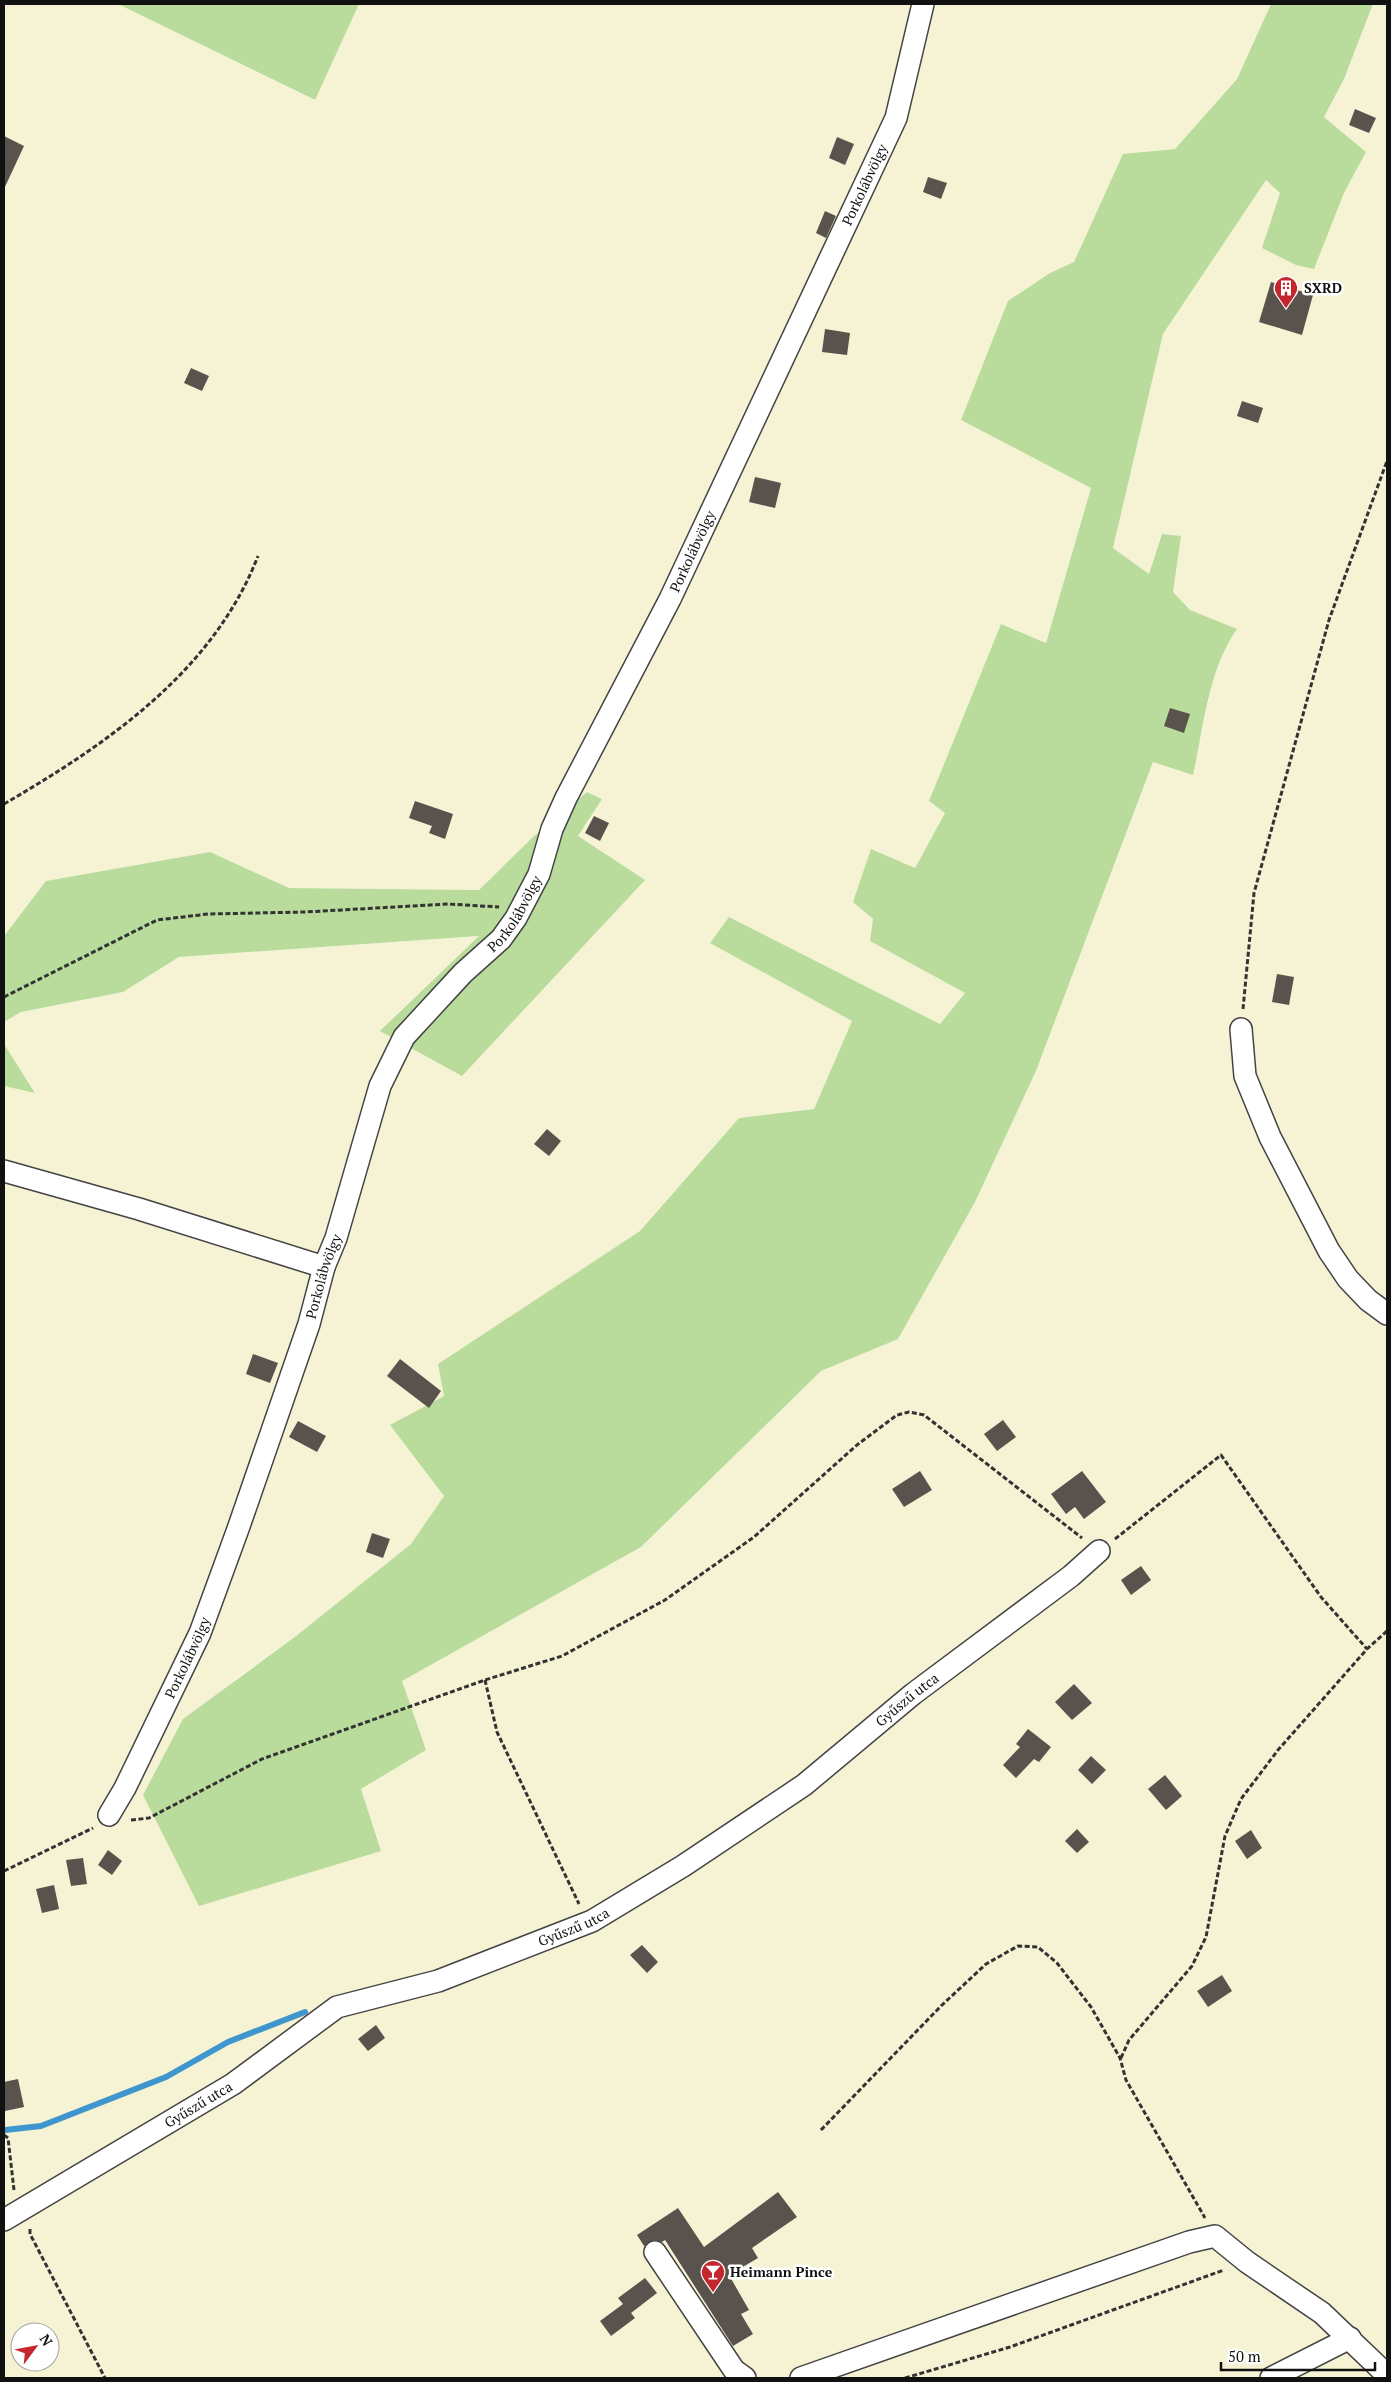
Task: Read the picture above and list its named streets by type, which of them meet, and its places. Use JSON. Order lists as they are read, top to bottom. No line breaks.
{"streets":{"street":["Porkolábvölgy","Gyűszű utca"]},"places":{"building":["SXRD"],"bar":["Heimann Pince"]},"scale_bar":"50 m","north":"top right"}
